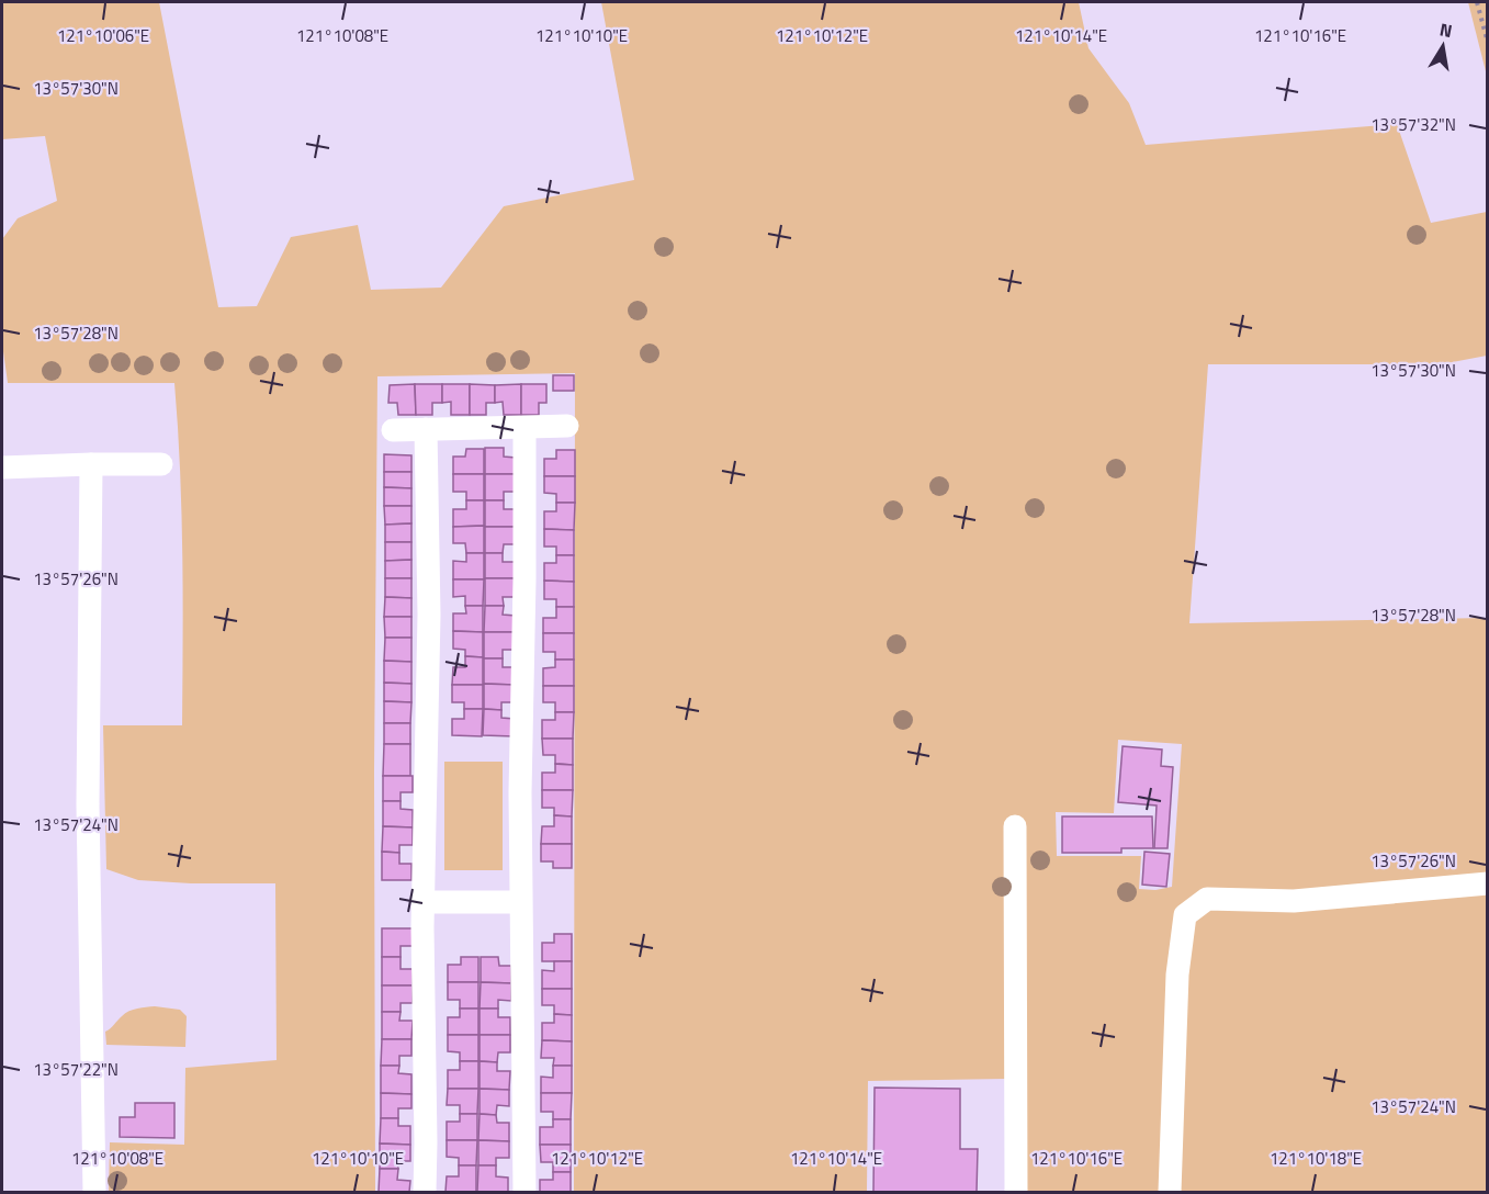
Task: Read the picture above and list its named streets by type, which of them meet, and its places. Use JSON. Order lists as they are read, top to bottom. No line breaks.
{"north":"top","coordinates":["121°10'06\"E","121°10'08\"E","121°10'10\"E","121°10'12\"E","121°10'14\"E","121°10'16\"E","13°57'30\"N","13°57'32\"N","13°57'28\"N","13°57'26\"N","13°57'24\"N","13°57'22\"N","121°10'18\"E"]}
